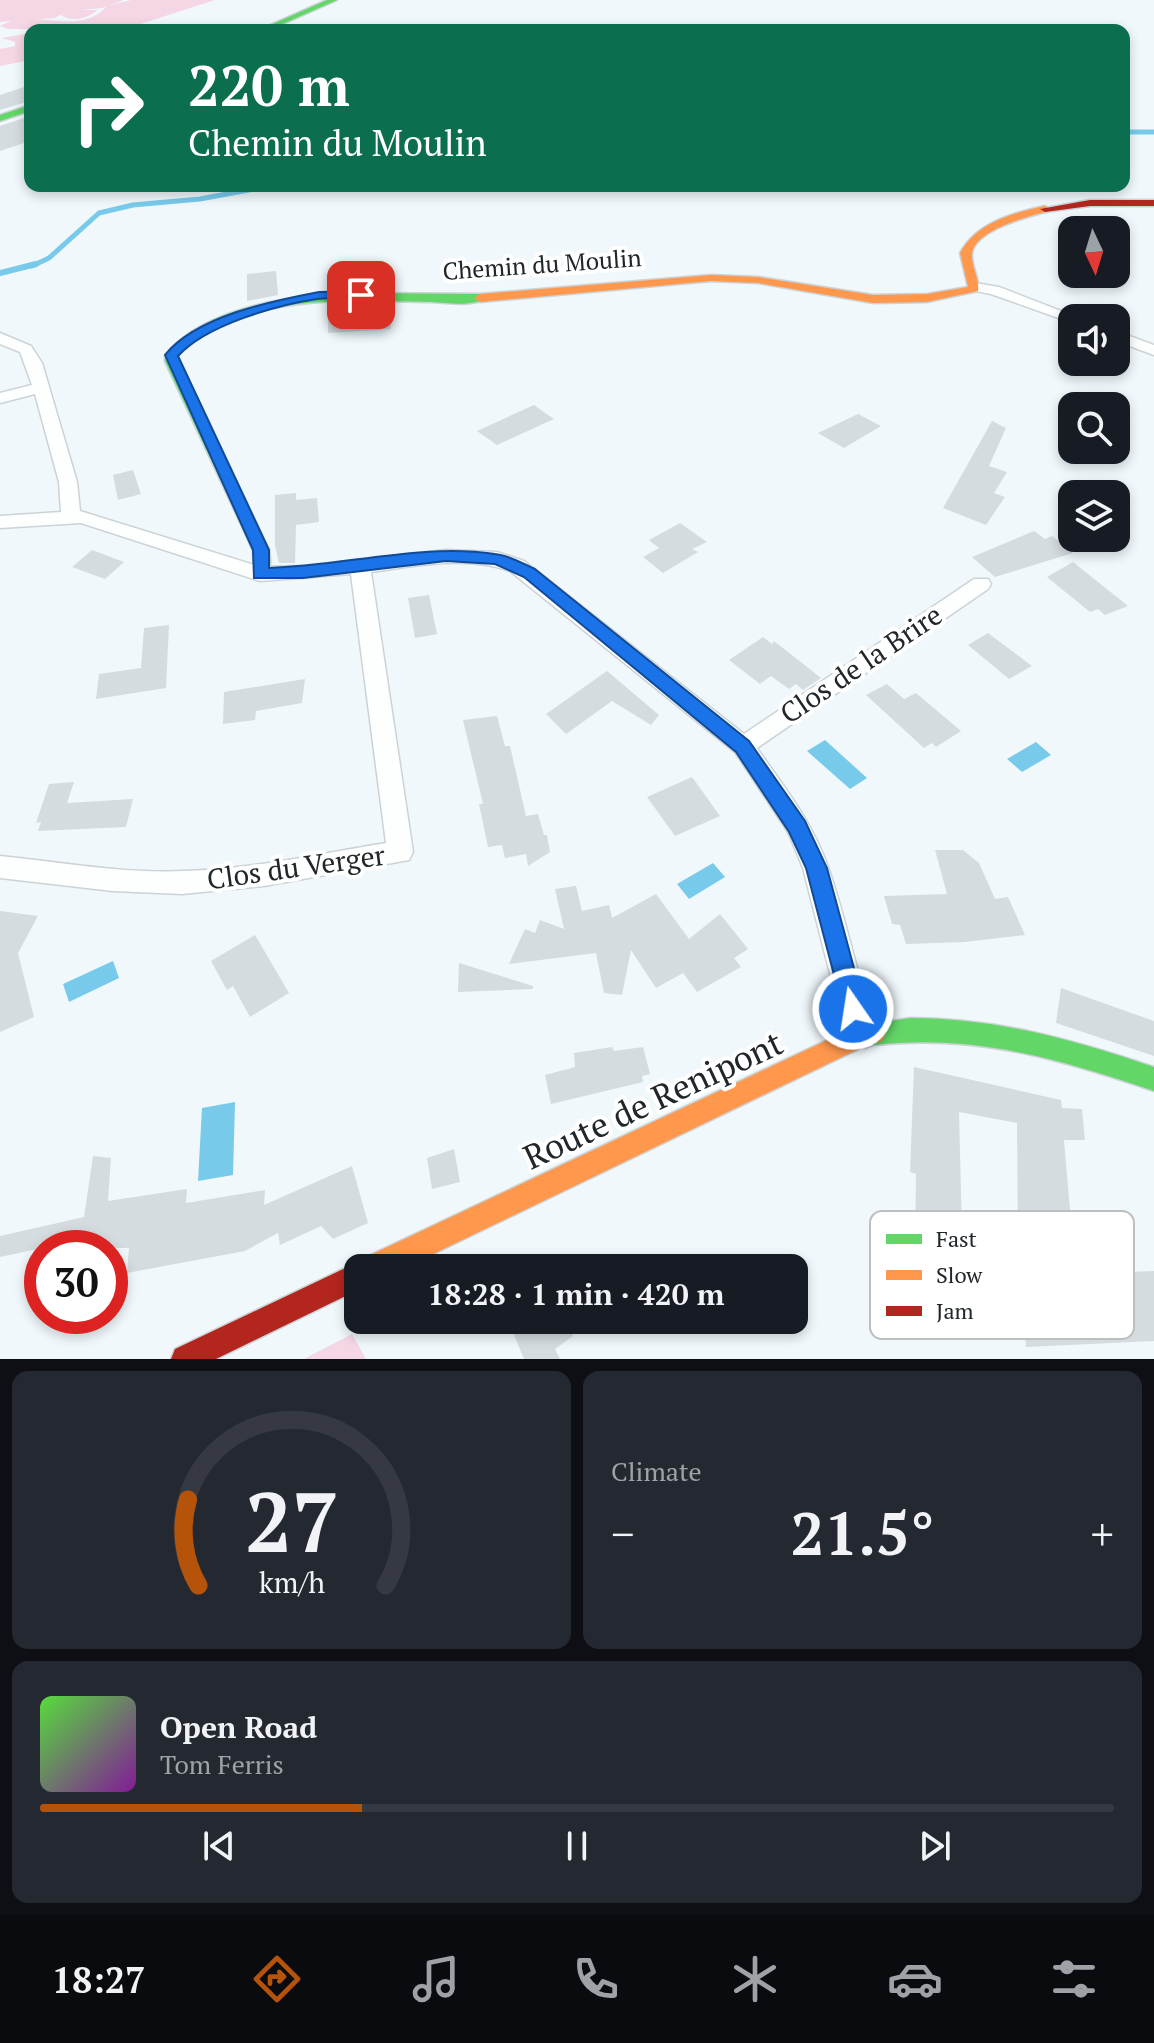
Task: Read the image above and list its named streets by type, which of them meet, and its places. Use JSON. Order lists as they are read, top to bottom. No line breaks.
{"streets":{"street":["Chemin du Moulin","Clos de la Brire","Clos du Verger","Route de Renipont"]},"legend":["Fast","Slow","Jam"],"north":"bottom","page":{"turn":["220 m","Chemin du Moulin"],"limit":"30","trip":"18:28 · 1 min · 420 m","tile":"Climate","heat":["−","21.5°","+"],"song":["Open Road","Tom Ferris"],"tabs":"18:27","gauge":["27","km/h"]}}
